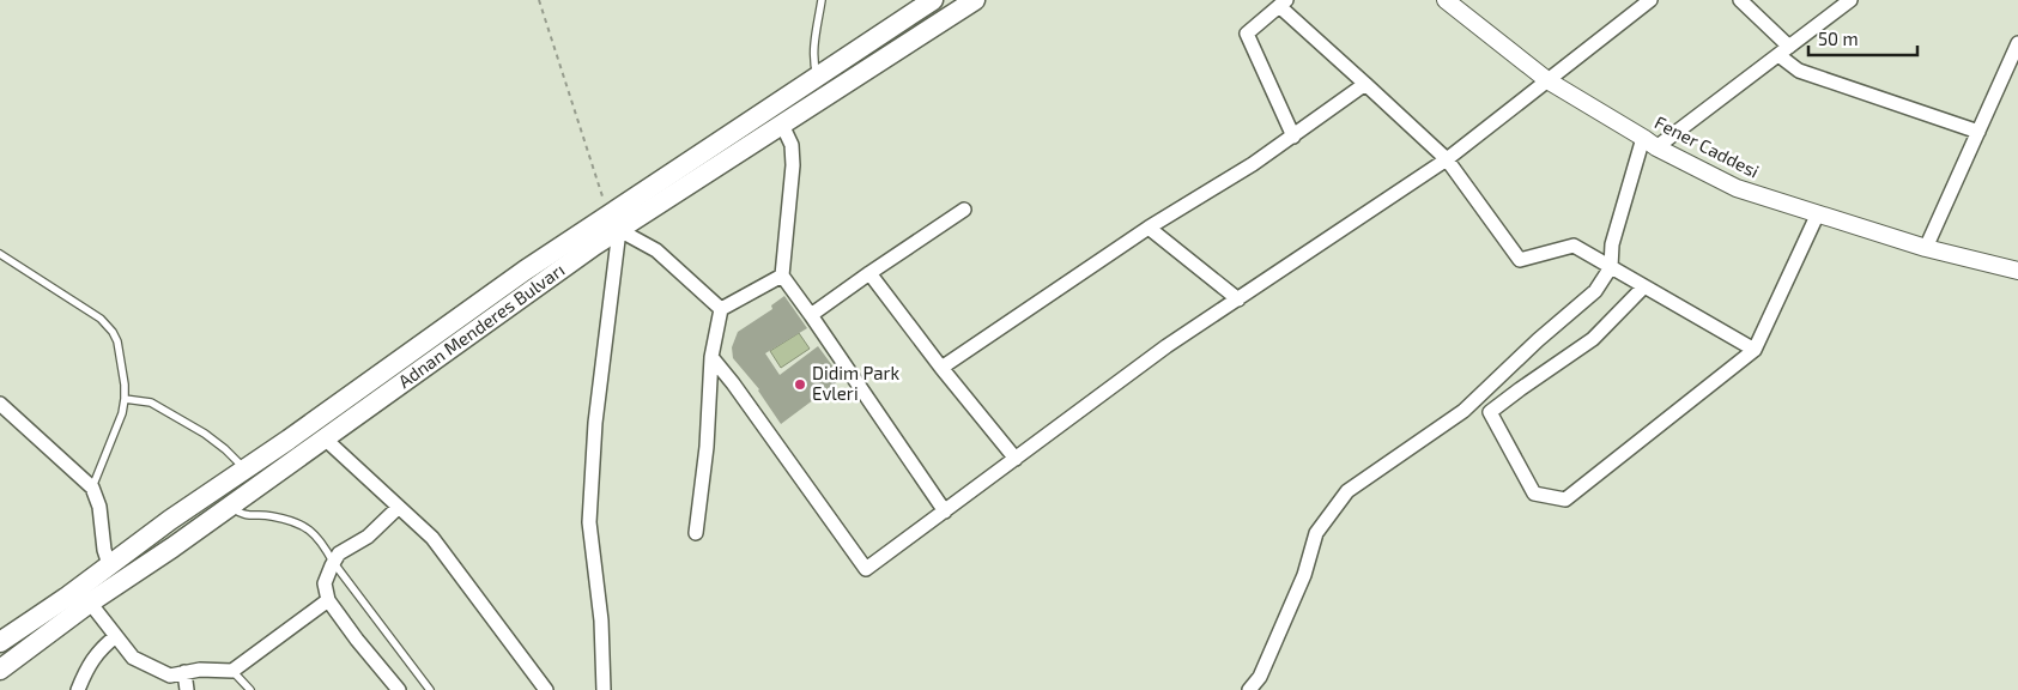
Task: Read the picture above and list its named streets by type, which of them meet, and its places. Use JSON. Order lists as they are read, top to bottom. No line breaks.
{"streets":{"main road":["Adnan Menderes Bulvarı"],"street":["Fener Caddesi"]},"places":["Didim Park Evleri"],"scale_bar":"50 m"}
